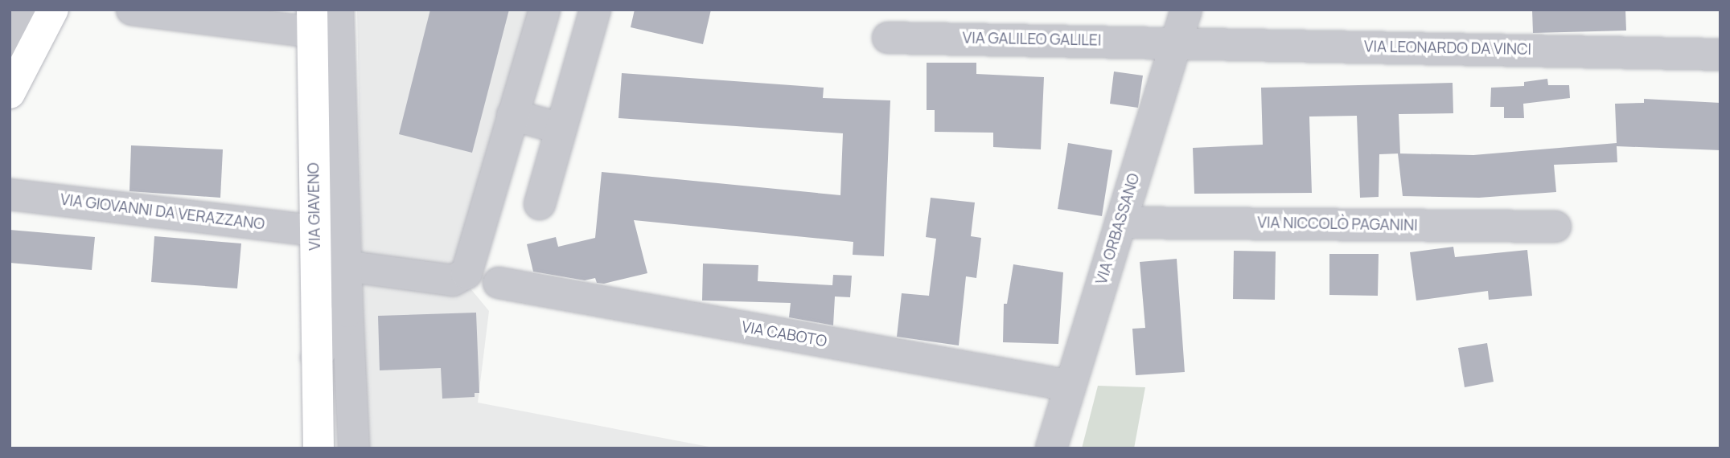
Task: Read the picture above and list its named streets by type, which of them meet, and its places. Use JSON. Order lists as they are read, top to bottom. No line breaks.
{"streets":{"main road":["VIA GIAVENO"],"street":["VIA GALILEO GALILEI","VIA LEONARDO DA VINCI","VIA GIOVANNI DA VERAZZANO","VIA NICCOLÒ PAGANINI","VIA ORBASSANO","VIA CABOTO"]},"crossings":[["VIA GALILEO GALILEI","VIA LEONARDO DA VINCI"],["VIA GALILEO GALILEI","VIA ORBASSANO"],["VIA LEONARDO DA VINCI","VIA ORBASSANO"],["VIA GIAVENO","VIA GIOVANNI DA VERAZZANO"],["VIA NICCOLÒ PAGANINI","VIA ORBASSANO"],["VIA ORBASSANO","VIA CABOTO"]]}
